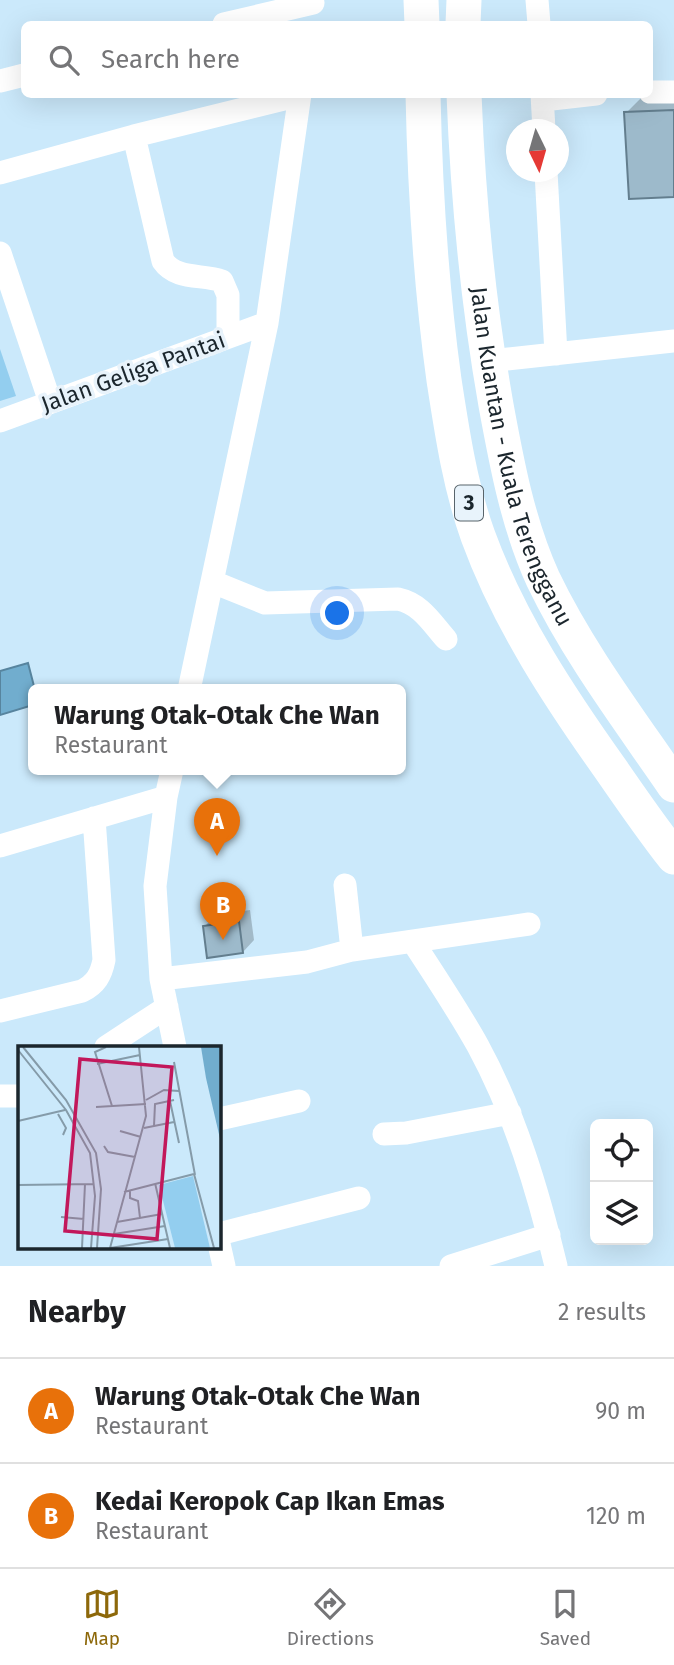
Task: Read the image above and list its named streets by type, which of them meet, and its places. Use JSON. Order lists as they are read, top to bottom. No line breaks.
{"streets":{"highway":["Jalan Kuantan - Kuala Terengganu","3"],"street":["Jalan Geliga Pantai"]},"north":"bottom","page":{"search":"Search here","popup":["Warung Otak-Otak Che Wan","Restaurant"],"pins":["A","B"],"heading":["Nearby","2 results"],"list":[{"mark":"A","name":"Warung Otak-Otak Che Wan","note":"Restaurant","value":"90 m"},{"mark":"B","name":"Kedai Keropok Cap Ikan Emas","note":"Restaurant","value":"120 m"}],"nav":["Map","Directions","Saved"]}}
